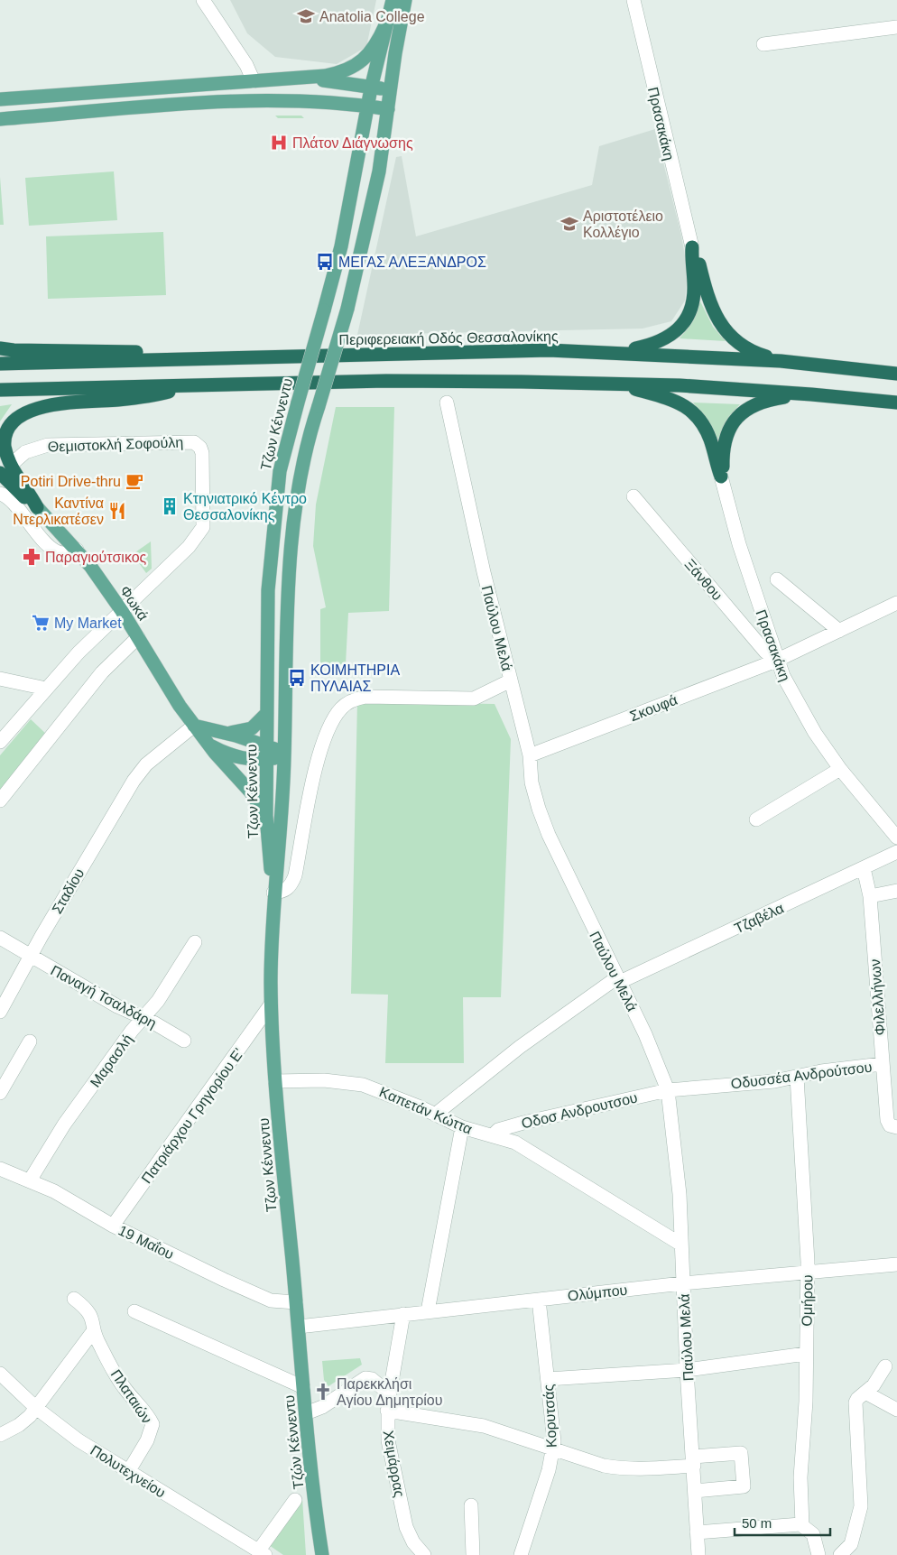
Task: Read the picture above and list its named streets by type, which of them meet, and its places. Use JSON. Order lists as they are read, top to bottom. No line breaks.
{"streets":{"highway":["Περιφερειακή Οδός Θεσσαλονίκης"],"main road":["Τζων Κέννεντυ","Φωκά","Τζών Κέννεντυ"],"street":["Πρασακάκη","Θεμιστοκλή Σοφούλη","Ξάνθου","Παύλου Μελά","Σκουφά","Σταδίου","Τζαβέλα","Παναγή Τσαλδάρη","Φιλελλήνων","Μαρασλή","Οδυσσέα Ανδρούτσου","Καπετάν Κώττα","Οδοσ Ανδρουτσου","Πατριάρχου Γρηγορίου Ε'","19 Μαΐου","Ολύμπου","Ομήρου","Πλαταιών","Κορυτσάς","Χειμάρρας","Πολυτεχνείου"]},"crossings":[["Πρασακάκη","Ξάνθου"],["Πρασακάκη","Σκουφά"],["Τζων Κέννεντυ","Φωκά"],["Τζων Κέννεντυ","Καπετάν Κώττα"],["Τζων Κέννεντυ","Πατριάρχου Γρηγορίου Ε'"],["Τζων Κέννεντυ","19 Μαΐου"],["Τζων Κέννεντυ","Ολύμπου"],["Τζων Κέννεντυ","Τζών Κέννεντυ"],["Θεμιστοκλή Σοφούλη","Φωκά"],["Ξάνθου","Σκουφά"],["Φωκά","Σταδίου"],["Παύλου Μελά","Σκουφά"],["Παύλου Μελά","Τζαβέλα"],["Παύλου Μελά","Οδυσσέα Ανδρούτσου"],["Παύλου Μελά","Καπετάν Κώττα"],["Παύλου Μελά","Οδοσ Ανδρουτσου"],["Παύλου Μελά","Ολύμπου"],["Σταδίου","Παναγή Τσαλδάρη"],["Τζαβέλα","Φιλελλήνων"],["Τζαβέλα","Καπετάν Κώττα"],["Παναγή Τσαλδάρη","Μαρασλή"],["Φιλελλήνων","Οδυσσέα Ανδρούτσου"],["Μαρασλή","19 Μαΐου"],["Οδυσσέα Ανδρούτσου","Οδοσ Ανδρουτσου"],["Οδυσσέα Ανδρούτσου","Ομήρου"],["Καπετάν Κώττα","Οδοσ Ανδρουτσου"],["Πατριάρχου Γρηγορίου Ε'","19 Μαΐου"],["Ολύμπου","Ομήρου"],["Ολύμπου","Κορυτσάς"],["Ολύμπου","Τζών Κέννεντυ"],["Ολύμπου","Χειμάρρας"],["Πλαταιών","Πολυτεχνείου"]],"places":{"school or university":["Anatolia College","Αριστοτέλειο Κολλέγιο"],"hospital":["Πλάτον Διάγνωσης"],"bus stop":["ΜΕΓΑΣ ΑΛΕΞΑΝΔΡΟΣ","ΚΟΙΜΗΤΗΡΙΑ ΠΥΛΑΙΑΣ"],"cafe":["Potiri Drive-thru"],"building":["Κτηνιατρικό Κέντρο Θεσσαλονίκης"],"restaurant":["Καντίνα Ντερλικατέσεν"],"pharmacy":["Παραγιούτσικος"],"supermarket":["My Market"],"church":["Παρεκκλήσι Αγίου Δημητρίου"]},"scale_bar":"50 m"}
